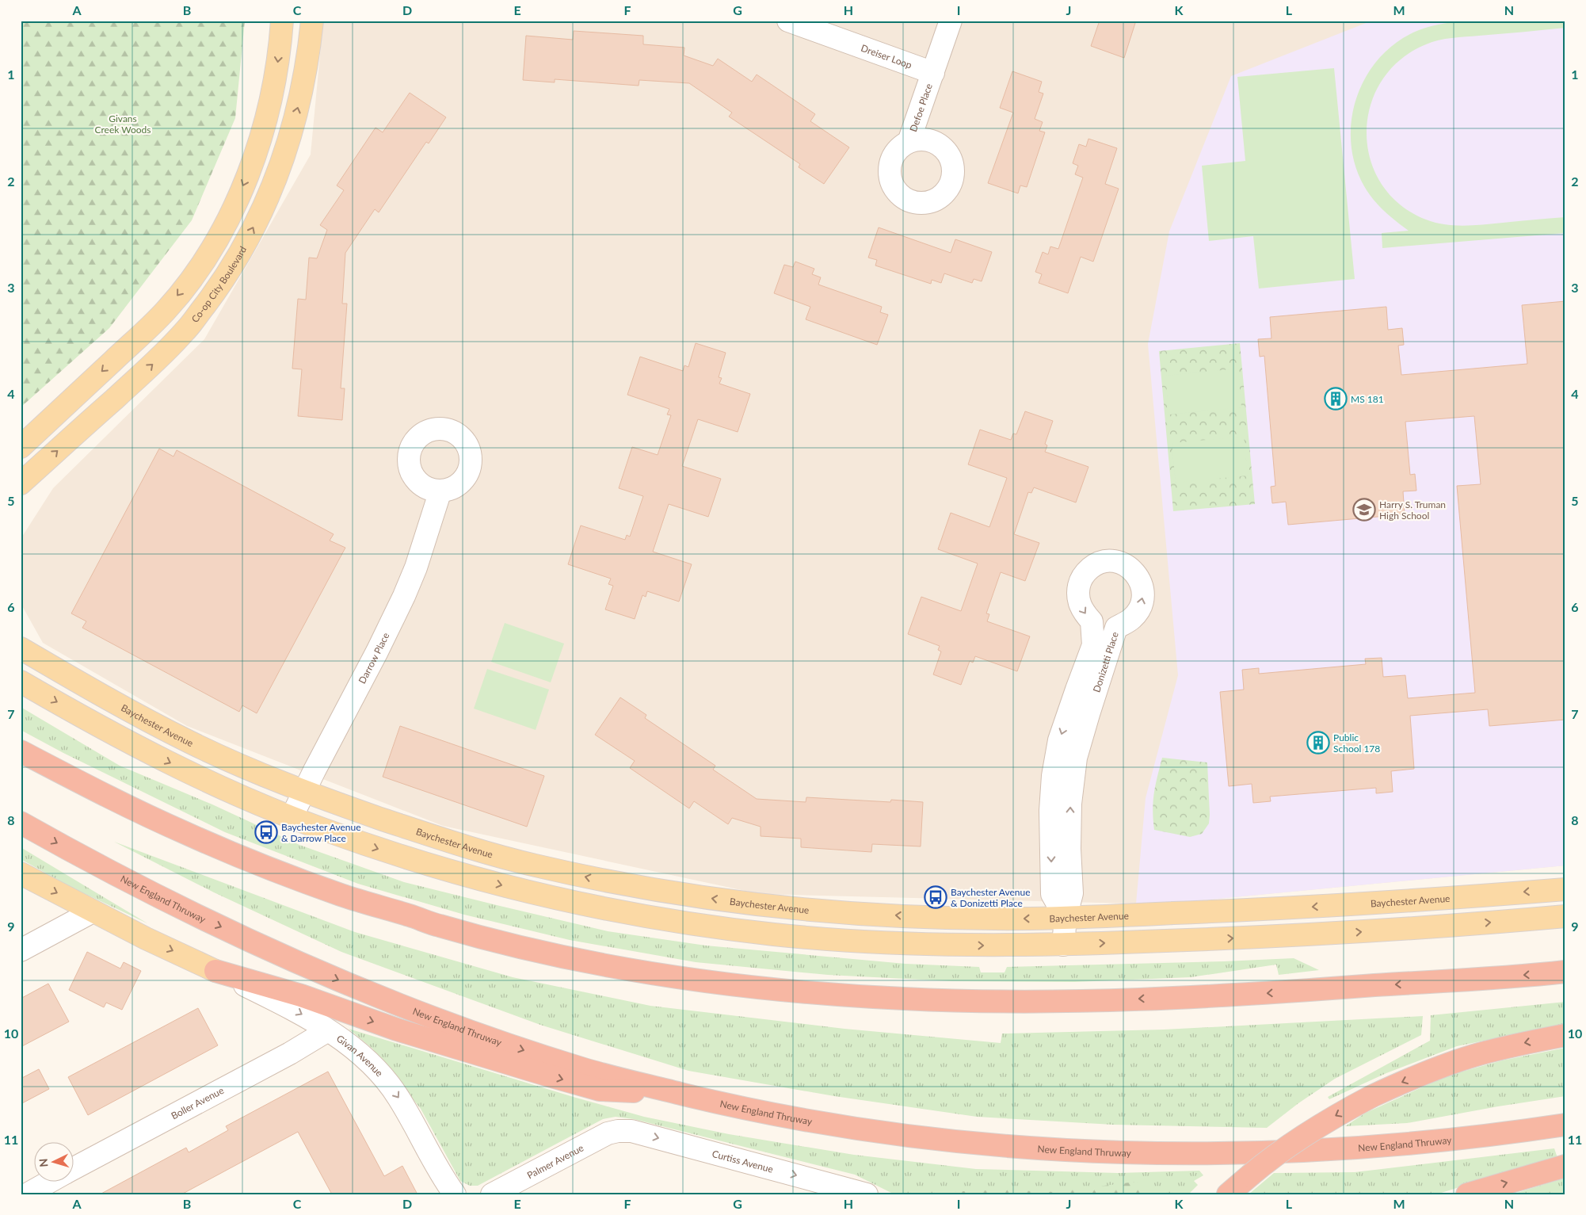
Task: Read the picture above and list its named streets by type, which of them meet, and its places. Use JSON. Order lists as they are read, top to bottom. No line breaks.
{"streets":{"highway":["New England Thruway"],"main road":["Co-op City Boulevard","Baychester Avenue"],"street":["Dreiser Loop","Defoe Place","Darrow Place","Donizetti Place","Givan Avenue","Boller Avenue","Palmer Avenue","Curtiss Avenue"]},"crossings":[["Dreiser Loop","Defoe Place"],["Darrow Place","Baychester Avenue"],["Donizetti Place","Baychester Avenue"],["Givan Avenue","Boller Avenue"],["Palmer Avenue","Curtiss Avenue"]],"one_way":["Givan Avenue","Curtiss Avenue"],"parks":["Givans Creek Woods"],"places":{"building":["MS 181","Public School 178"],"school or university":["Harry S. Truman High School"],"bus stop":["Baychester Avenue & Darrow Place","Baychester Avenue & Donizetti Place"]},"north":"left","grid":{"columns":["A","B","C","D","E","F","G","H","I","J","K","L","M","N"],"rows":["1","2","3","4","5","6","7","8","9","10","11"]}}
